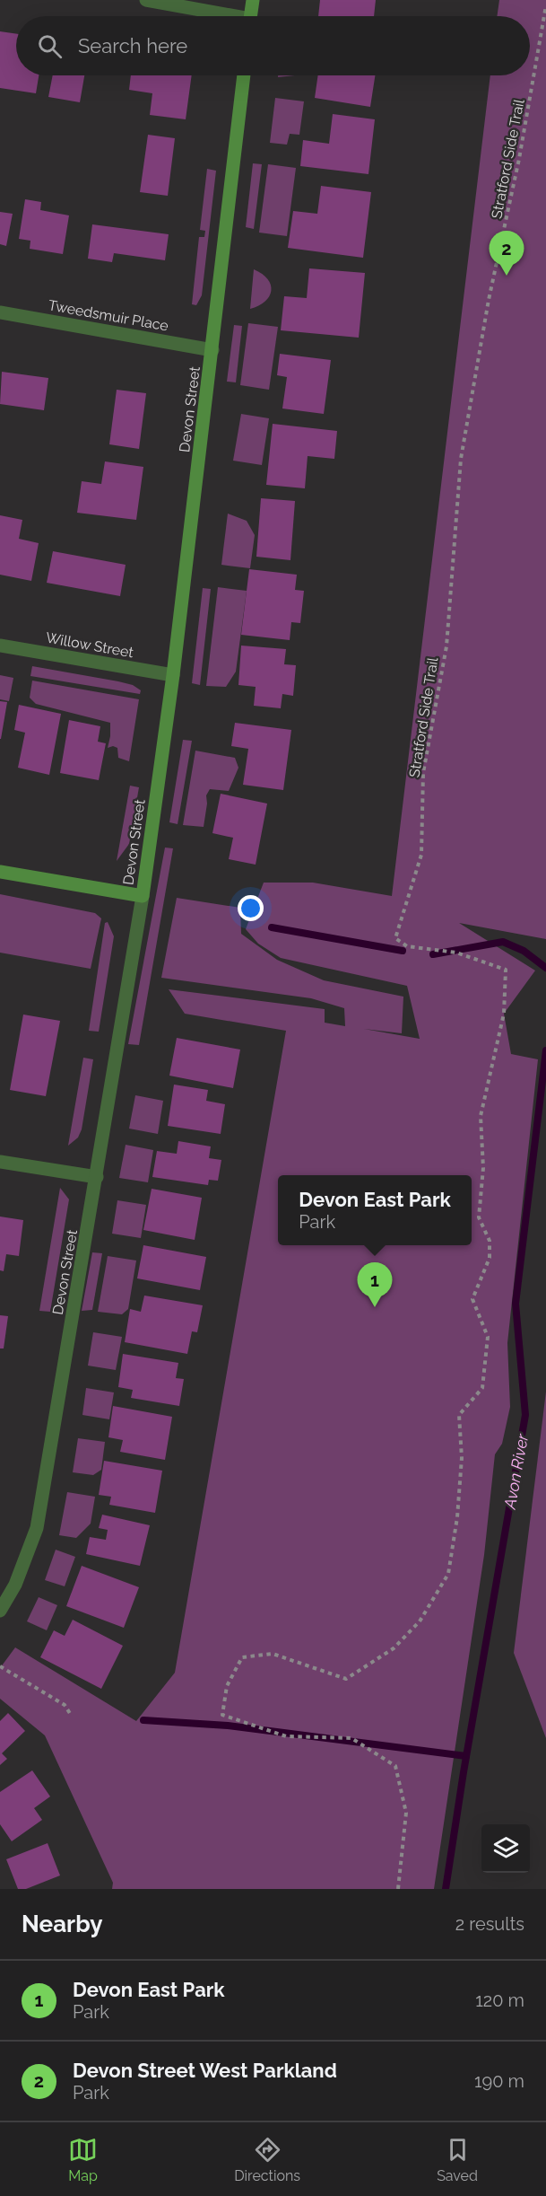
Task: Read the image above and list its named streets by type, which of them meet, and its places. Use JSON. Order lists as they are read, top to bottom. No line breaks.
{"streets":{"street":["Tweedsmuir Place","Devon Street","Willow Street"],"path":["Stratford Side Trail"]},"crossings":[["Tweedsmuir Place","Devon Street"],["Devon Street","Willow Street"]],"water":["Avon River"],"page":{"search":"Search here","pins":["2","1"],"popup":["Devon East Park","Park"],"heading":["Nearby","2 results"],"list":[{"mark":"1","name":"Devon East Park","note":"Park","value":"120 m"},{"mark":"2","name":"Devon Street West Parkland","note":"Park","value":"190 m"}],"nav":["Map","Directions","Saved"]}}
